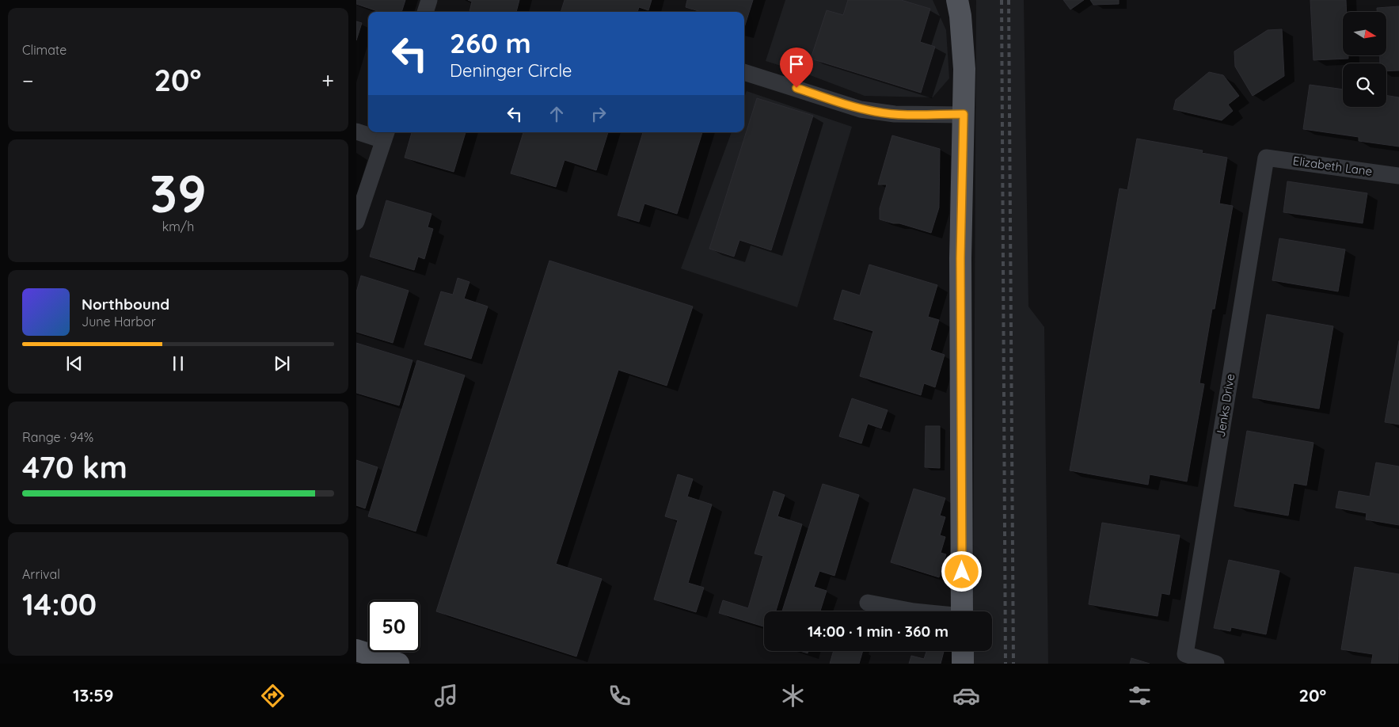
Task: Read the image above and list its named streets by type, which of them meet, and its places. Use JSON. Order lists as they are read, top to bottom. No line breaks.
{"streets":{"street":["Elizabeth Lane","Jenks Drive"]},"crossings":[["Elizabeth Lane","Jenks Drive"]],"north":"right","page":{"tile":["Climate",["39","km/h"],["Range · 94%","470 km"],["Arrival","14:00"]],"turn":["260 m","Deninger Circle"],"heat":["−","20°","+"],"song":["Northbound","June Harbor"],"limit":"50","trip":"14:00 · 1 min · 360 m","tabs":["13:59","20°"]}}
